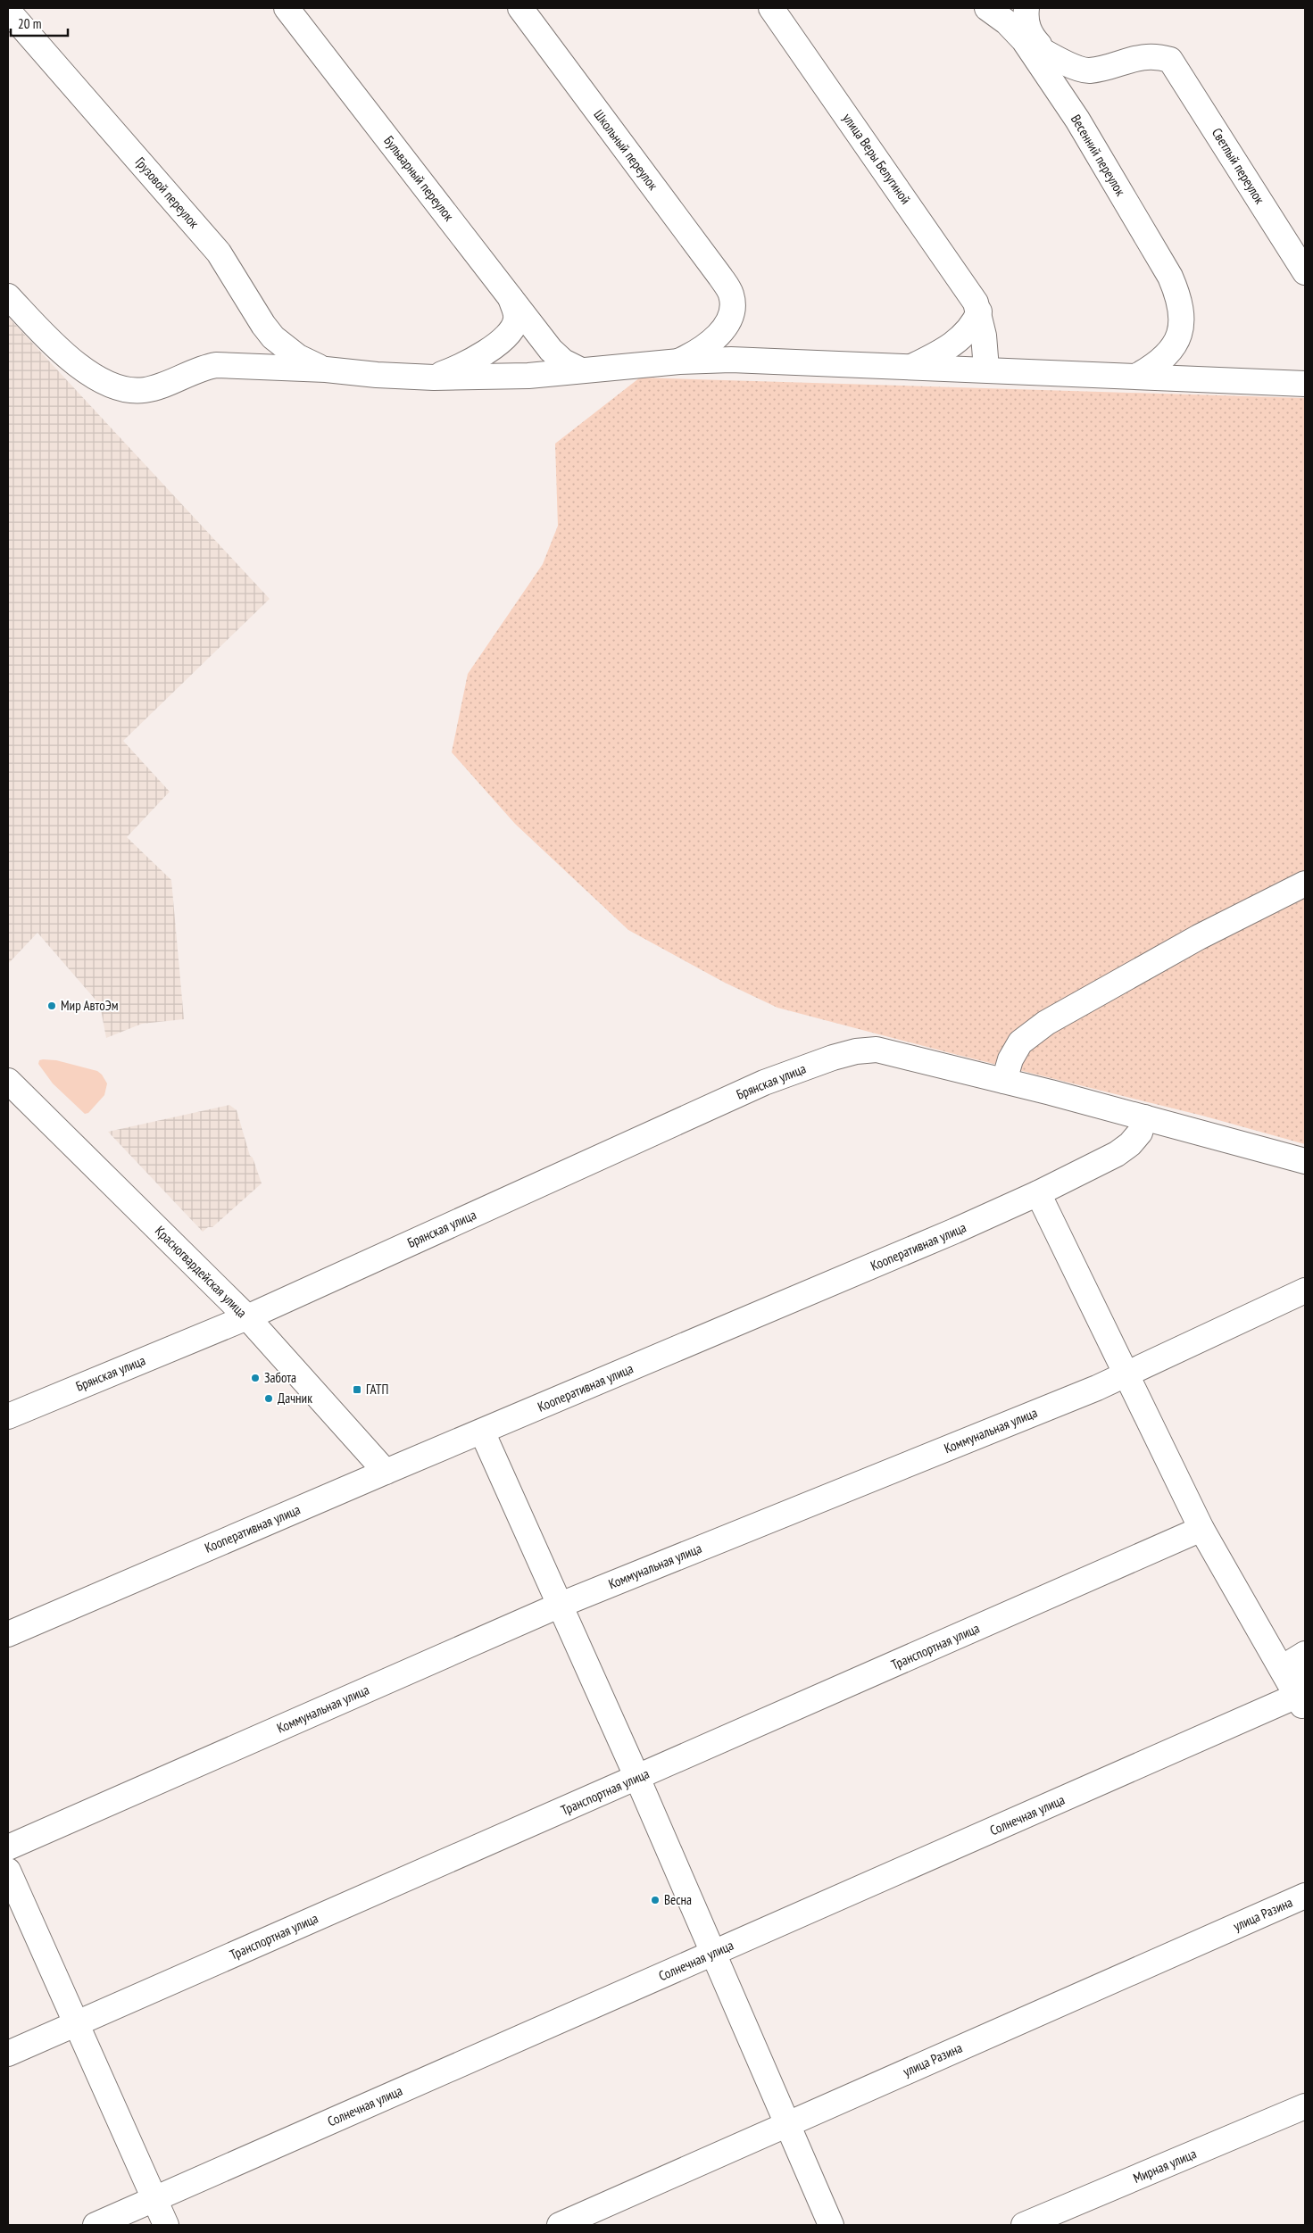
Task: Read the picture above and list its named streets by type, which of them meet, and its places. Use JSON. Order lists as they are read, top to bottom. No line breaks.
{"streets":{"street":["Школьный переулок","Весенний переулок","улица Веры Белугиной","Светлый переулок","Бульварный переулок","Грузовой переулок","Брянская улица","Кооперативная улица","Красногвардейская улица","Коммунальная улица","Транспортная улица","Солнечная улица","улица Разина","Мирная улица"]},"crossings":[["Брянская улица","Кооперативная улица"],["Брянская улица","Красногвардейская улица"],["Кооперативная улица","Красногвардейская улица"]],"places":{"other":["Мир АвтоЭм","Забота","Дачник","Весна"],"transit":["ГАТП"]},"scale_bar":"20 m"}
